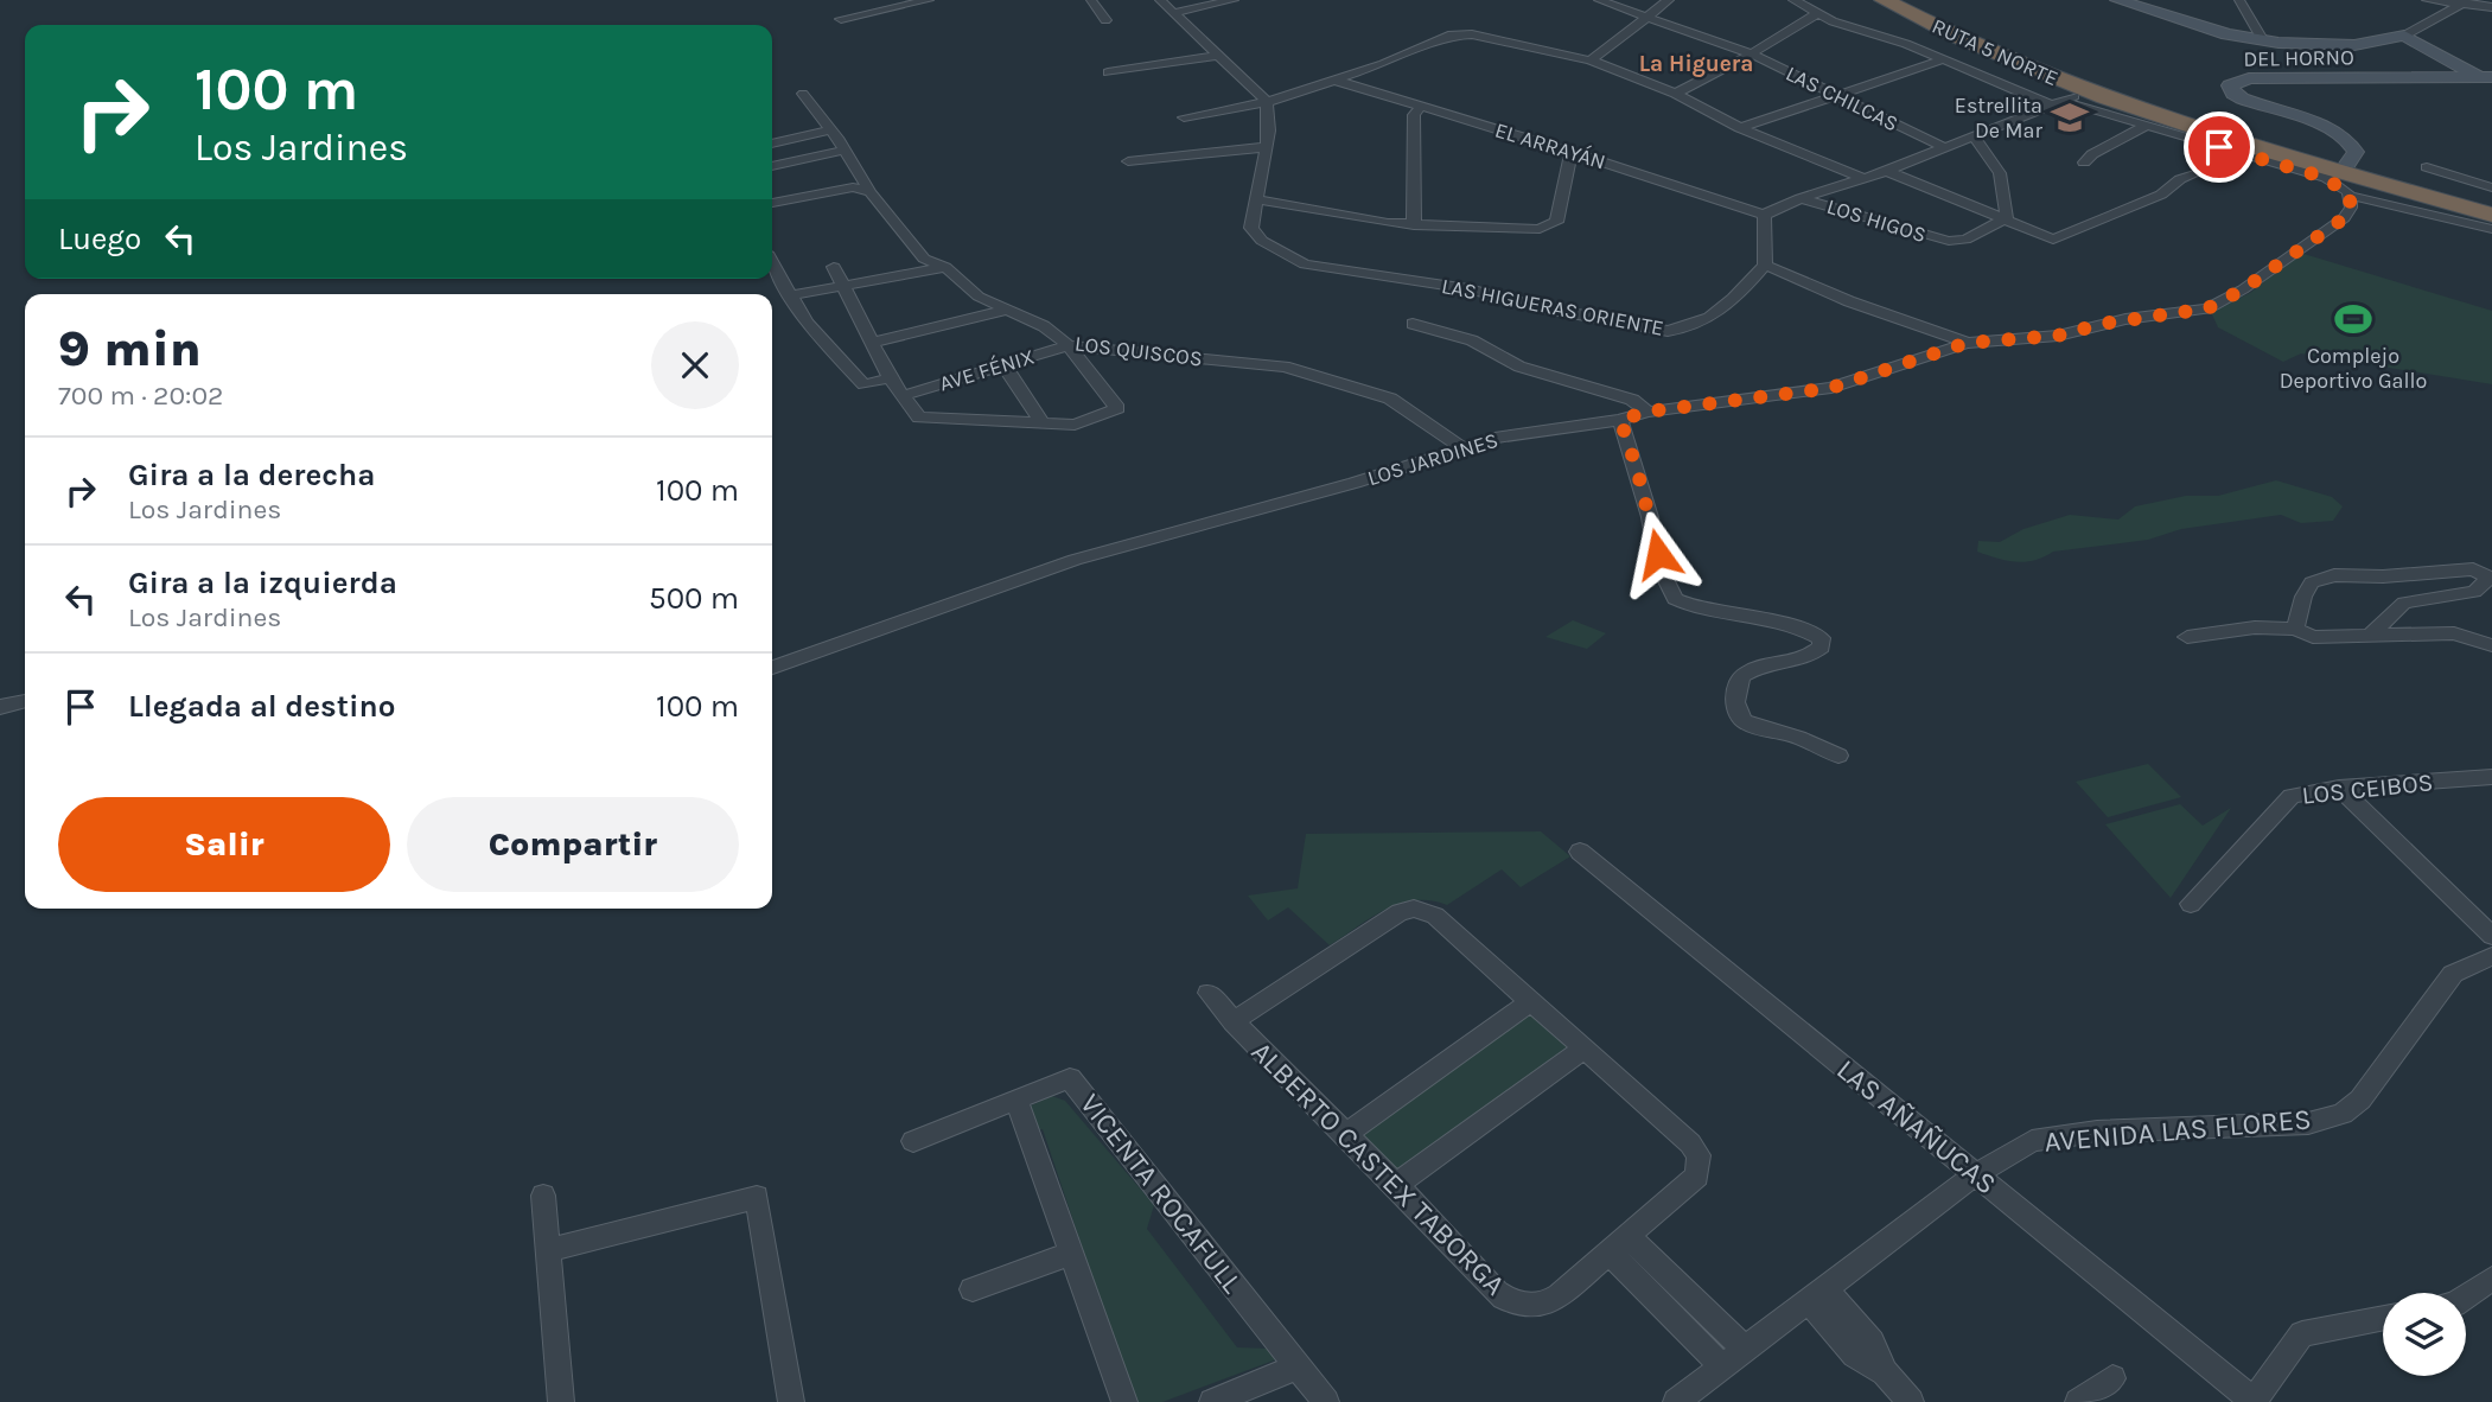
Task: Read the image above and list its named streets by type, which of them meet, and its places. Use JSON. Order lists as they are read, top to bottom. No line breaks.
{"streets":{"highway":["RUTA 5 NORTE"],"street":["DEL HORNO","LAS CHILCAS","EL ARRAYÁN","LOS HIGOS","LAS HIGUERAS ORIENTE","LOS QUISCOS","AVE FÉNIX","LOS JARDINES","LOS CEIBOS","LAS AÑAÑUCAS","AVENIDA LAS FLORES","ALBERTO CASTEX TABORGA","VICENTA ROCAFULL"]},"crossings":[["RUTA 5 NORTE","DEL HORNO"],["RUTA 5 NORTE","LOS JARDINES"],["DEL HORNO","LOS JARDINES"],["LOS QUISCOS","AVE FÉNIX"],["LOS QUISCOS","LOS JARDINES"],["LAS AÑAÑUCAS","AVENIDA LAS FLORES"]],"districts":["La Higuera"],"places":{"school or university":["Estrellita De Mar"],"sports":["Complejo Deportivo Gallo"]},"page":{"turn":["100 m","Los Jardines"],"then":"Luego","heading":["9 min","700 m · 20:02"],"list":[{"name":"Gira a la derecha","note":"Los Jardines","value":"100 m"},{"name":"Gira a la izquierda","note":"Los Jardines","value":"500 m"},{"name":"Llegada al destino","value":"100 m"}],"buttons":["Salir","Compartir"]}}
